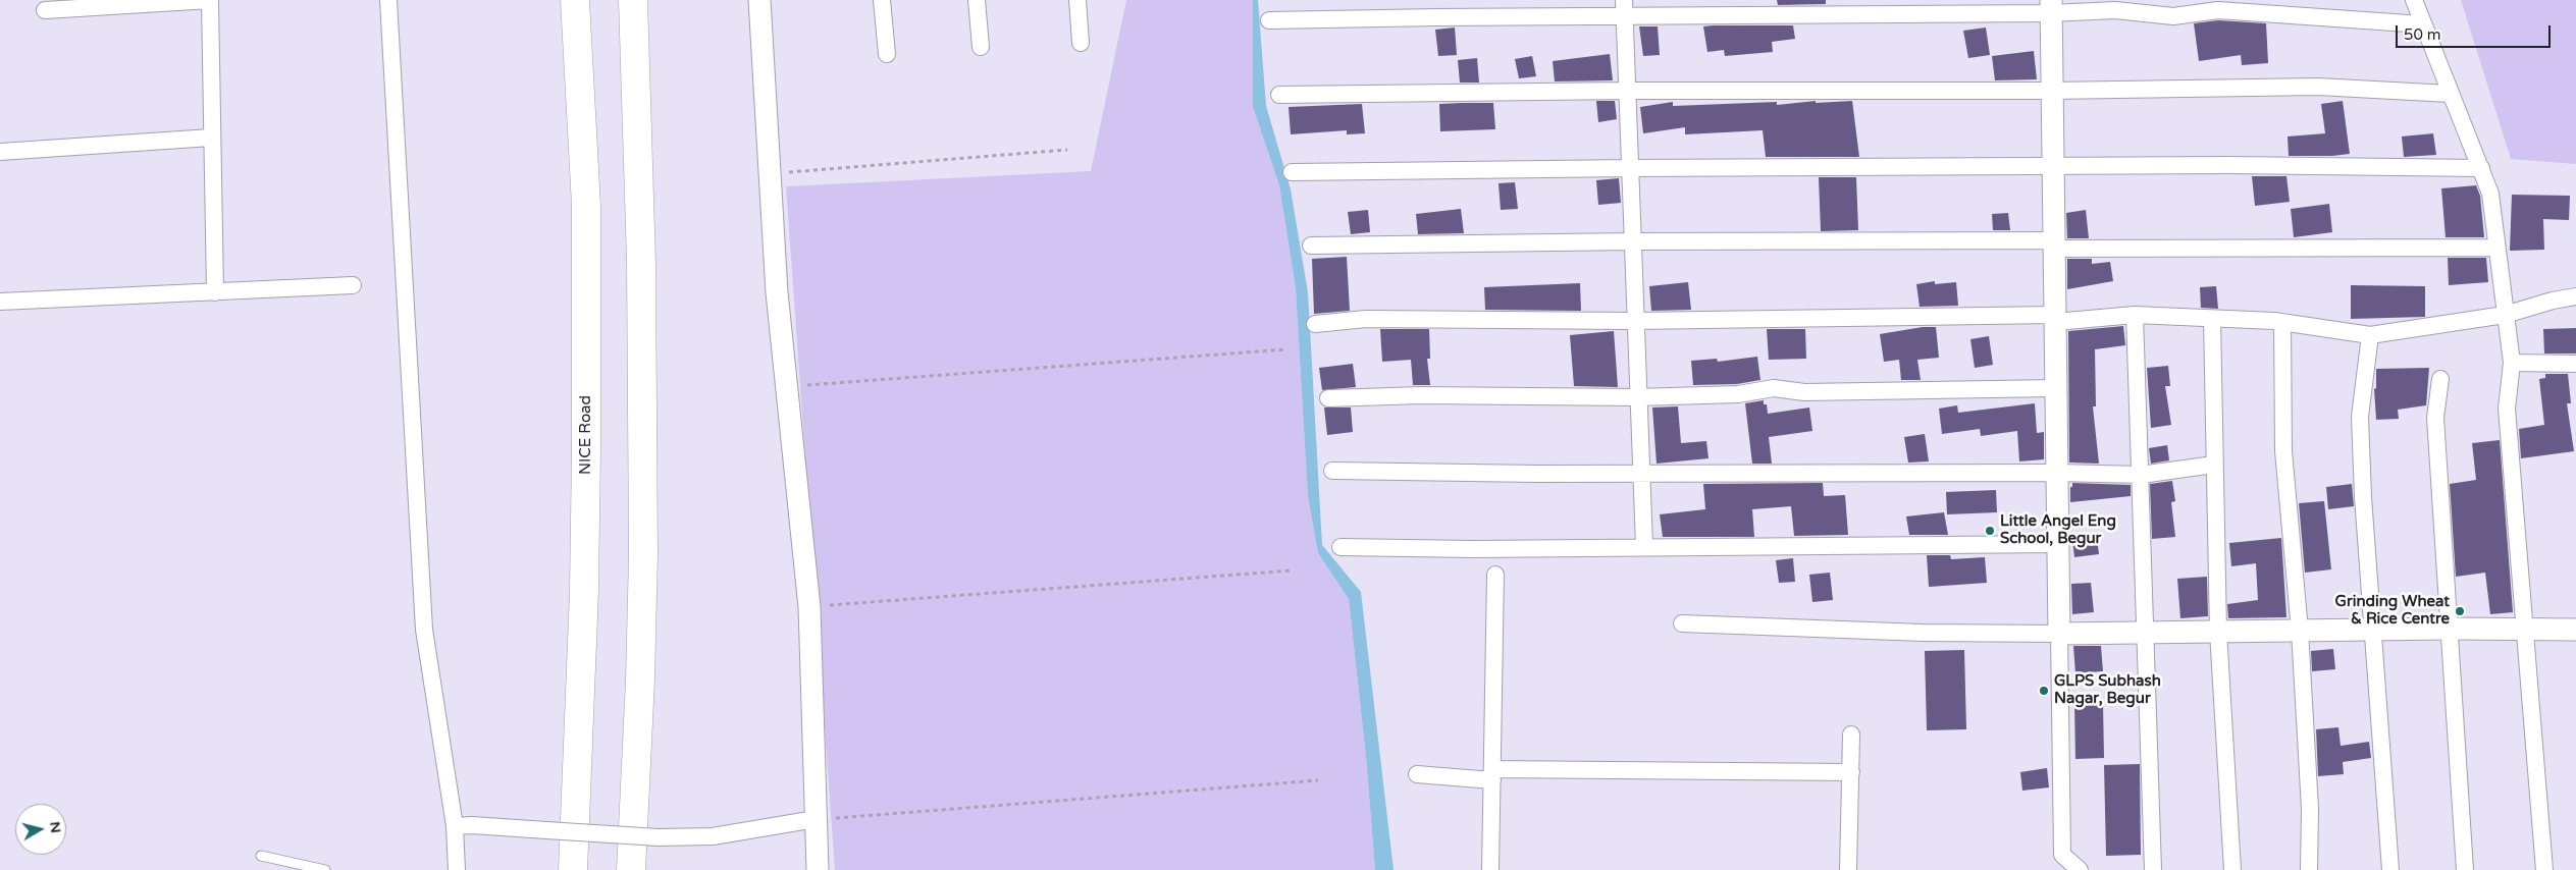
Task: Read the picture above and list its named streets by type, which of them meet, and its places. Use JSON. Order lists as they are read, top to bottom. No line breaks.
{"streets":{"highway":["NICE Road"]},"places":["Little Angel Eng School, Begur","Grinding Wheat & Rice Centre","GLPS Subhash Nagar, Begur"],"scale_bar":"50 m","north":"right"}
